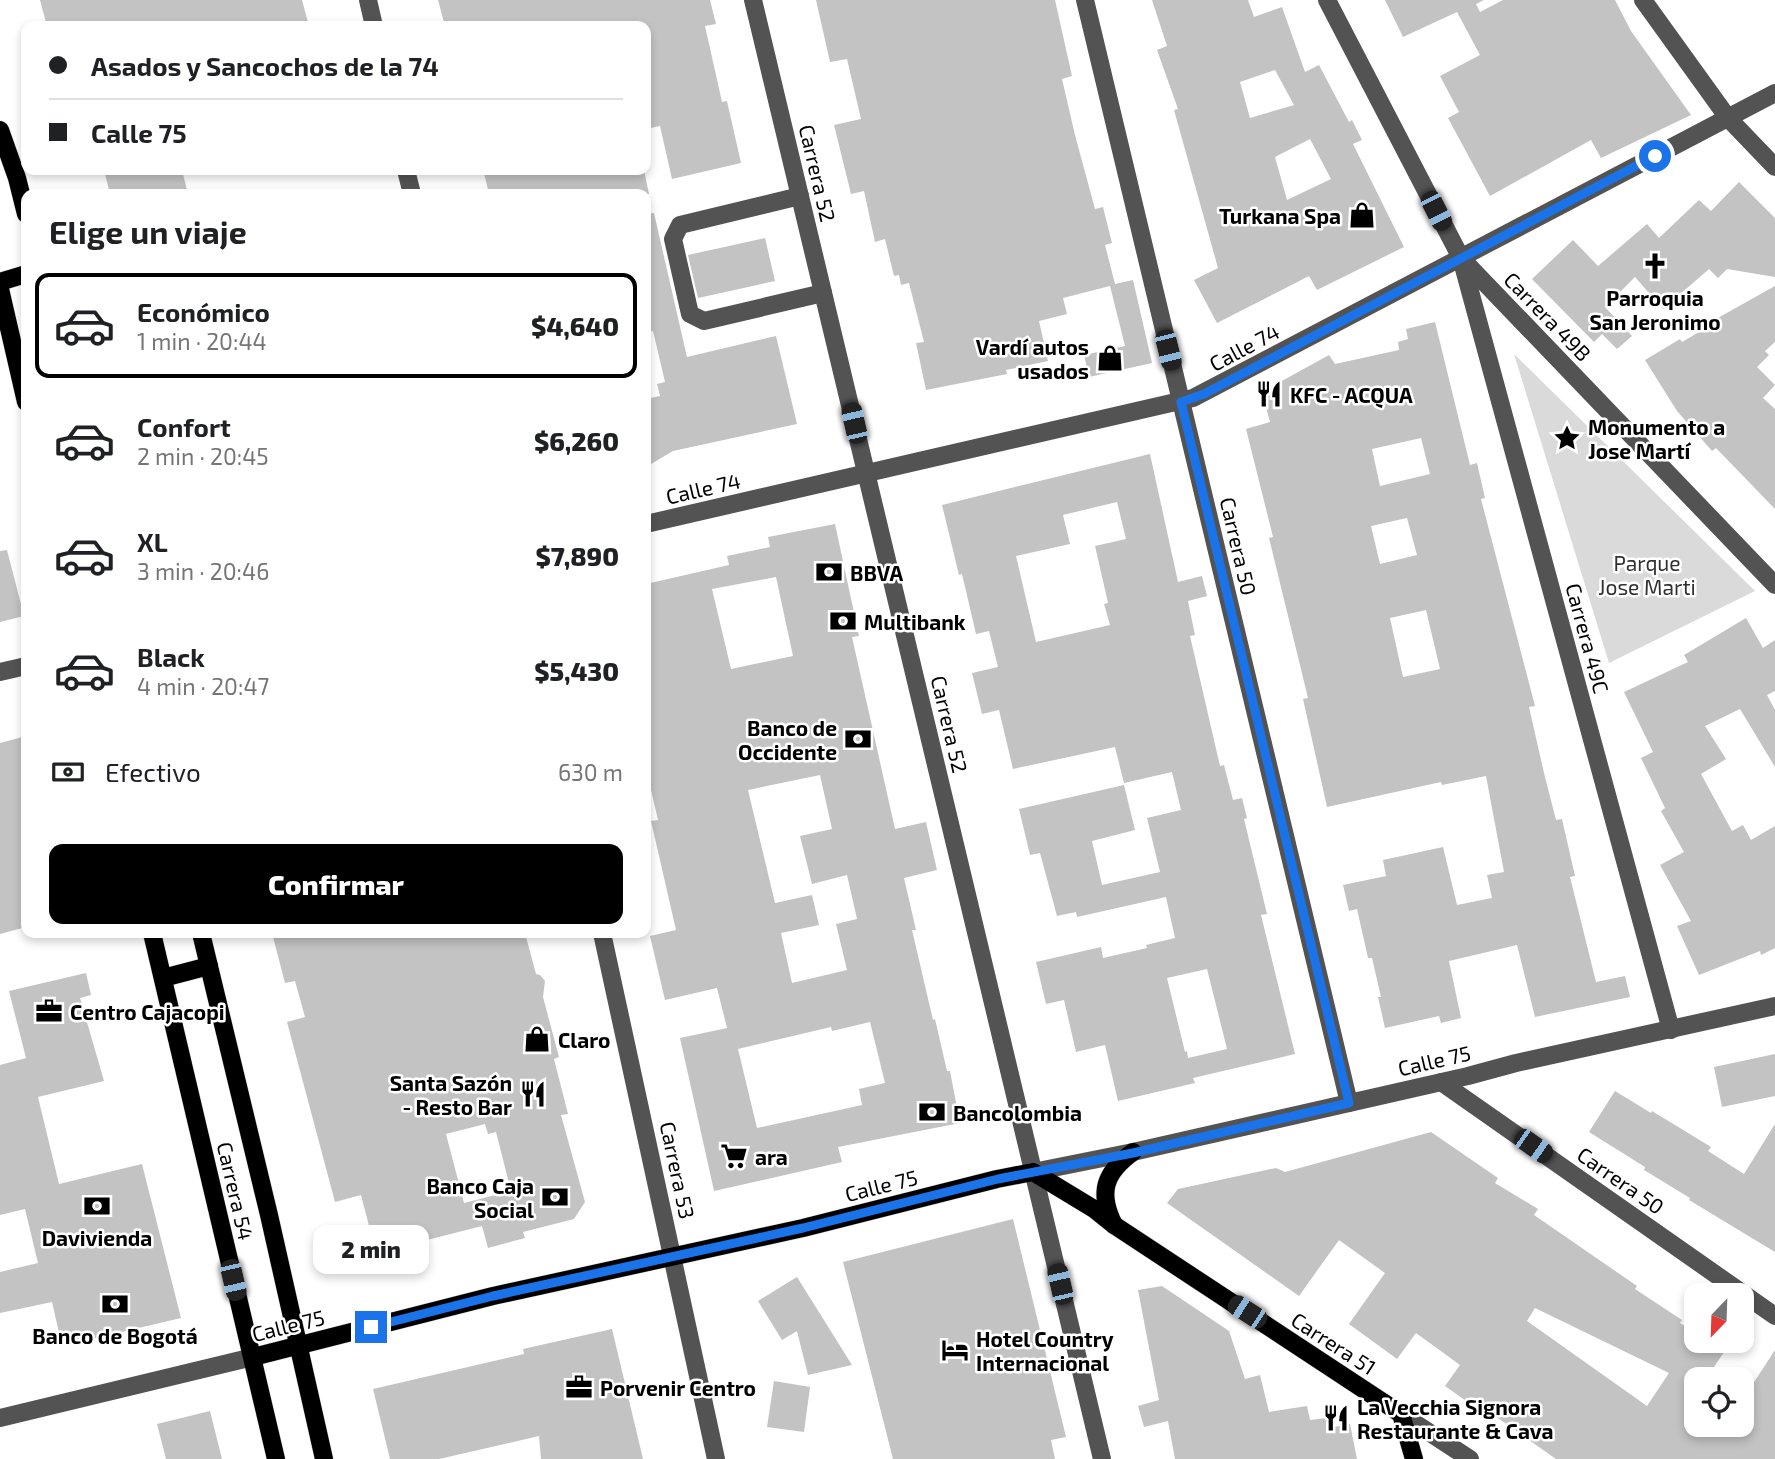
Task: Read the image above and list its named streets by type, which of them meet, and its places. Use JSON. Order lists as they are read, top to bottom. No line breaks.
{"streets":{"main road":["Calle 75","Carrera 54","Carrera 51"],"street":["Carrera 52","Carrera 49B","Calle 74","Carrera 50","Carrera 49C","Carrera 53"]},"crossings":[["Carrera 52","Calle 74"],["Carrera 52","Calle 75"],["Carrera 52","Carrera 51"],["Carrera 49B","Calle 74"],["Carrera 49B","Carrera 49C"],["Calle 74","Carrera 50"],["Calle 74","Carrera 49C"],["Carrera 50","Calle 75"],["Carrera 49C","Calle 75"],["Calle 75","Carrera 53"],["Calle 75","Carrera 54"],["Calle 75","Carrera 51"]],"parks":["Parque Jose Marti"],"places":{"shop":["Turkana Spa","Vardí autos usados","Claro"],"church":["Parroquia San Jeronimo"],"restaurant":["KFC - ACQUA","Santa Sazón - Resto Bar","La Vecchia Signora Restaurante & Cava"],"place":["Monumento a Jose Martí"],"bank":["BBVA","Multibank","Banco de Occidente","Bancolombia","Banco Caja Social","Davivienda","Banco de Bogotá"],"office":["Centro Cajacopi","Porvenir Centro"],"supermarket":["ara"],"hotel":["Hotel Country Internacional"]},"north":"bottom left","page":{"banner":["Asados y Sancochos de la 74","Calle 75"],"heading":"Elige un viaje","list":[{"name":"Económico","note":"1 min · 20:44","value":"$4,640"},{"name":"Confort","note":"2 min · 20:45","value":"$6,260"},{"name":"XL","note":"3 min · 20:46","value":"$7,890"},{"name":"Black","note":"4 min · 20:47","value":"$5,430"}],"pay":["Efectivo","630 m"],"buttons":"Confirmar","bubble":"2 min"}}
